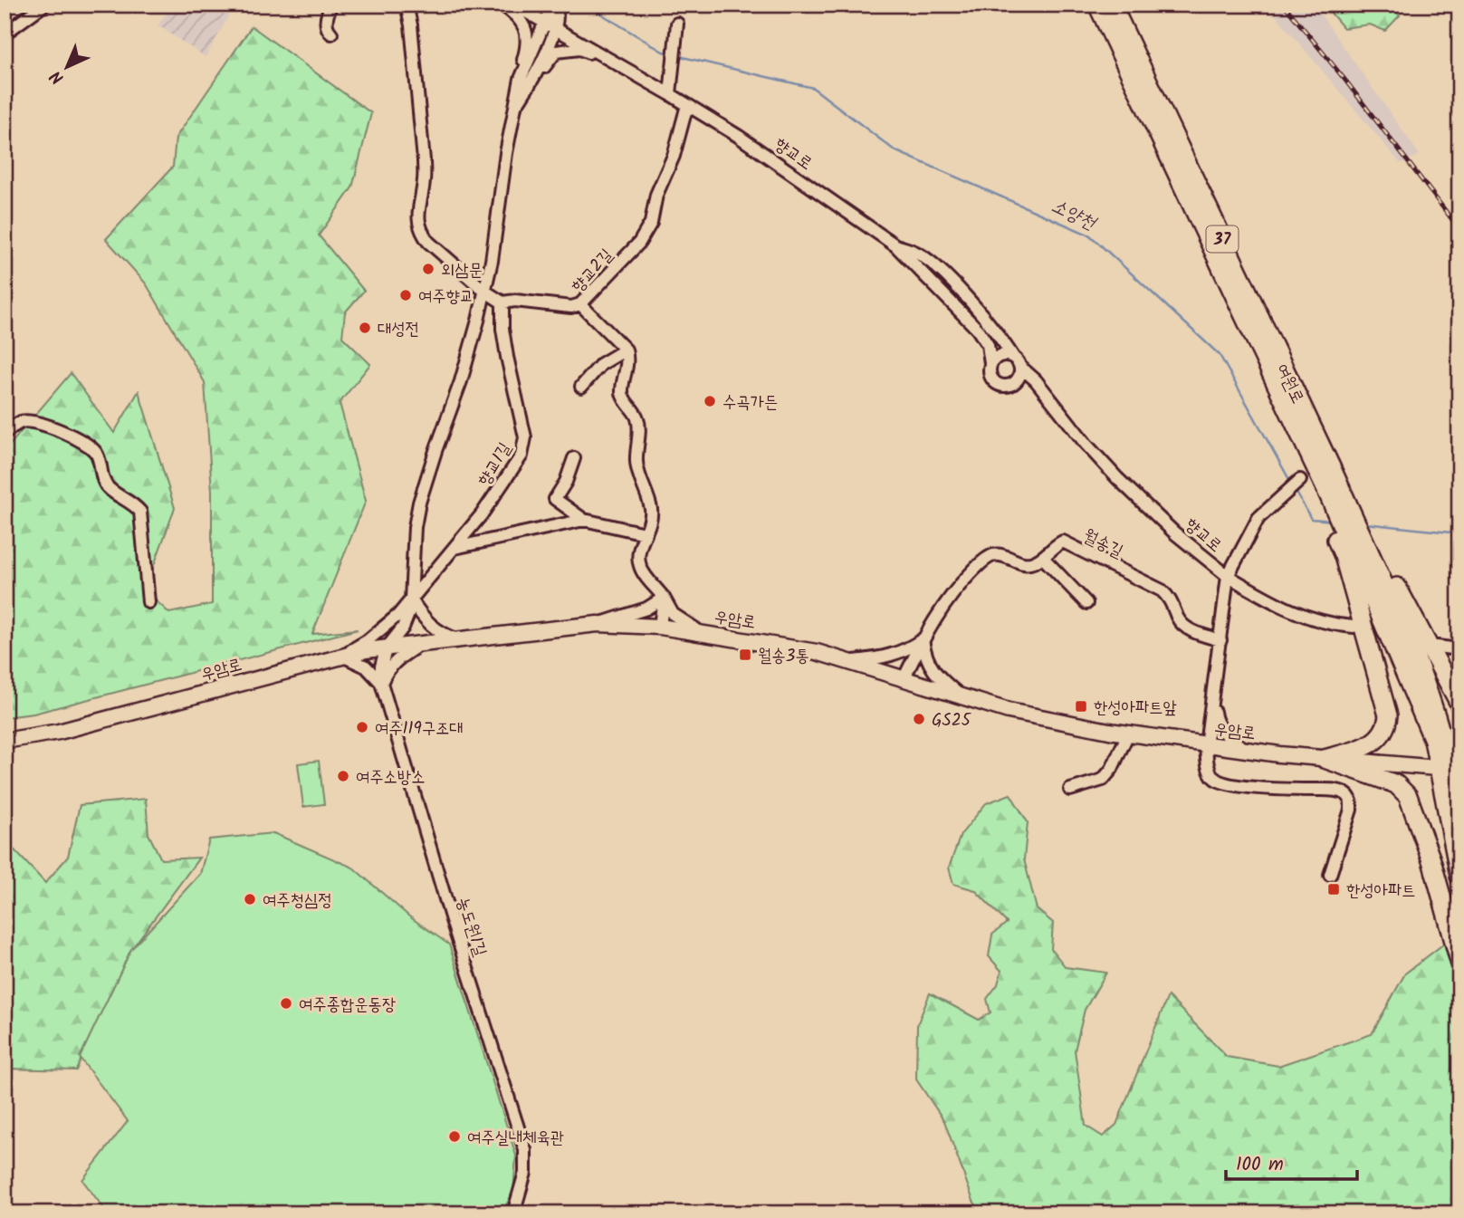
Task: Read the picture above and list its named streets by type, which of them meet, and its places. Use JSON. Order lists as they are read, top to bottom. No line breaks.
{"streets":{"highway":["37","여원로"],"main road":["우암로"],"street":["향교로","향교2길","향교1길","월송길","농도원1길"]},"crossings":[["향교로","향교2길"],["향교로","향교1길"],["향교로","월송길"],["향교로","우암로"],["37","여원로"],["37","우암로"],["여원로","우암로"],["향교1길","우암로"],["향교1길","농도원1길"],["월송길","우암로"],["우암로","농도원1길"]],"water":["소양천"],"places":{"other":["외삼문","여주향교","대성전","수곡가든","GS25","여주119구조대","여주소방소","여주청심정","여주종합운동장","여주실내체육관"],"transit":["월송3통","한성아파트앞","한성아파트"]},"scale_bar":"100 m","north":"bottom left"}
